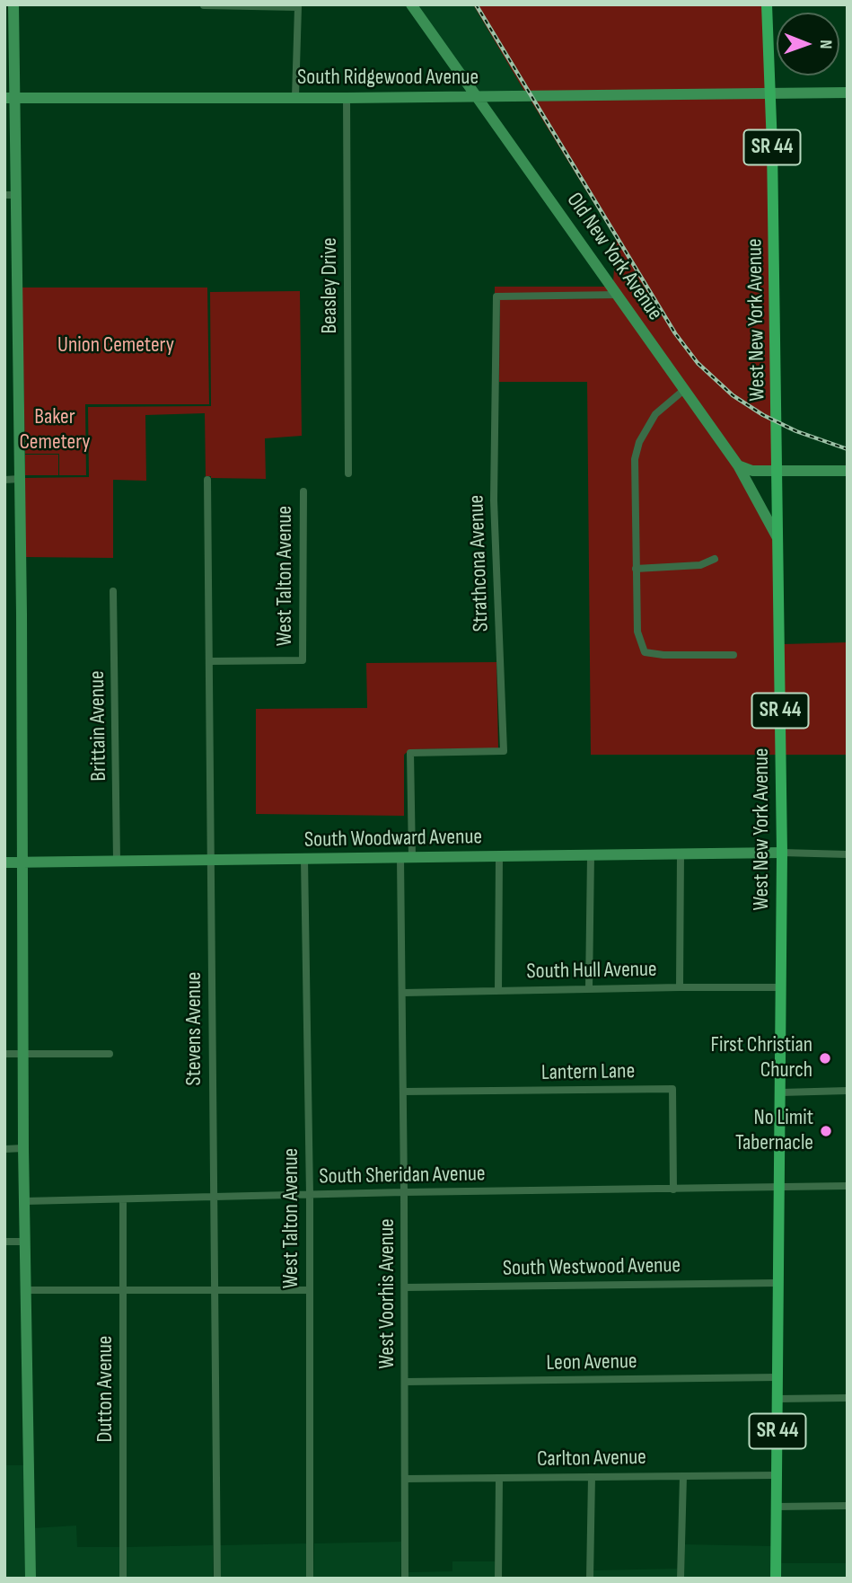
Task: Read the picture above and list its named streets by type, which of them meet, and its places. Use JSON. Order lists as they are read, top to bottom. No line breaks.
{"streets":{"main road":["SR 44","West New York Avenue"],"street":["South Ridgewood Avenue","Old New York Avenue","Beasley Drive","Strathcona Avenue","West Talton Avenue","Brittain Avenue","South Woodward Avenue","South Hull Avenue","Stevens Avenue","Lantern Lane","South Sheridan Avenue","South Westwood Avenue","West Voorhis Avenue","Leon Avenue","Dutton Avenue","Carlton Avenue"]},"crossings":[["South Ridgewood Avenue","Old New York Avenue"],["South Ridgewood Avenue","Beasley Drive"],["South Ridgewood Avenue","West New York Avenue"],["Old New York Avenue","West New York Avenue"],["Old New York Avenue","Strathcona Avenue"],["West New York Avenue","South Woodward Avenue"],["West New York Avenue","South Hull Avenue"],["West New York Avenue","South Sheridan Avenue"],["West New York Avenue","South Westwood Avenue"],["West New York Avenue","Leon Avenue"],["West New York Avenue","Carlton Avenue"],["Strathcona Avenue","South Woodward Avenue"],["Strathcona Avenue","West Voorhis Avenue"],["West Talton Avenue","South Woodward Avenue"],["West Talton Avenue","Stevens Avenue"],["West Talton Avenue","South Sheridan Avenue"],["Brittain Avenue","South Woodward Avenue"],["South Woodward Avenue","Stevens Avenue"],["South Woodward Avenue","West Voorhis Avenue"],["South Hull Avenue","West Voorhis Avenue"],["Stevens Avenue","South Sheridan Avenue"],["Lantern Lane","South Sheridan Avenue"],["Lantern Lane","West Voorhis Avenue"],["South Sheridan Avenue","West Voorhis Avenue"],["South Sheridan Avenue","Dutton Avenue"],["South Westwood Avenue","West Voorhis Avenue"],["West Voorhis Avenue","Leon Avenue"],["West Voorhis Avenue","Carlton Avenue"]],"parks":["Union Cemetery","Baker Cemetery"],"places":["First Christian Church","No Limit Tabernacle"],"north":"right"}
